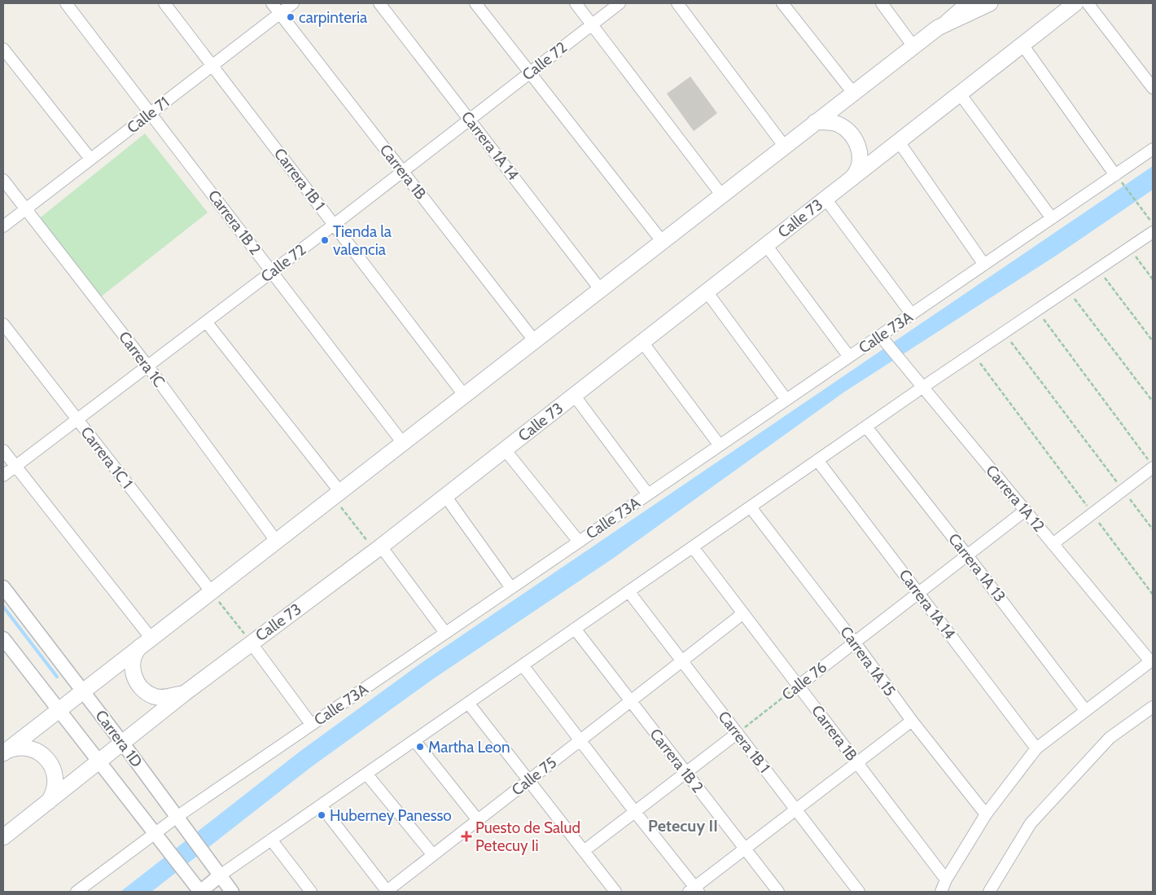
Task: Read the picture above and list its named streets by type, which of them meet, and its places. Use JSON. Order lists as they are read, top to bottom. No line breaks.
{"streets":{"main road":["Calle 73"],"street":["Calle 72","Calle 71","Carrera 1A 14","Carrera 1B","Carrera 1B 1","Carrera 1B 2","Calle 73A","Carrera 1C","Carrera 1C 1","Carrera 1A 12","Carrera 1A 13","Carrera 1A 15","Calle 76","Carrera 1D","Calle 75"]},"crossings":[["Calle 72","Carrera 1A 14"],["Calle 72","Carrera 1B"],["Calle 72","Carrera 1B 1"],["Calle 72","Carrera 1B 2"],["Calle 72","Carrera 1C"],["Calle 72","Carrera 1C 1"],["Calle 71","Carrera 1B"],["Calle 71","Carrera 1B 1"],["Calle 71","Carrera 1B 2"],["Calle 71","Carrera 1C"],["Carrera 1A 14","Calle 76"],["Carrera 1B","Calle 76"],["Carrera 1B","Calle 75"],["Carrera 1B 1","Calle 76"],["Carrera 1B 1","Calle 75"],["Calle 73","Carrera 1D"],["Carrera 1B 2","Calle 75"],["Calle 73A","Carrera 1A 12"],["Calle 73A","Carrera 1D"],["Carrera 1A 12","Calle 76"],["Carrera 1A 13","Calle 76"],["Carrera 1A 15","Calle 76"]],"districts":["Petecuy II"],"places":{"other":["carpinteria","Tienda la valencia","Martha Leon","Huberney Panesso"],"health":["Puesto de Salud Petecuy Ii"]}}
